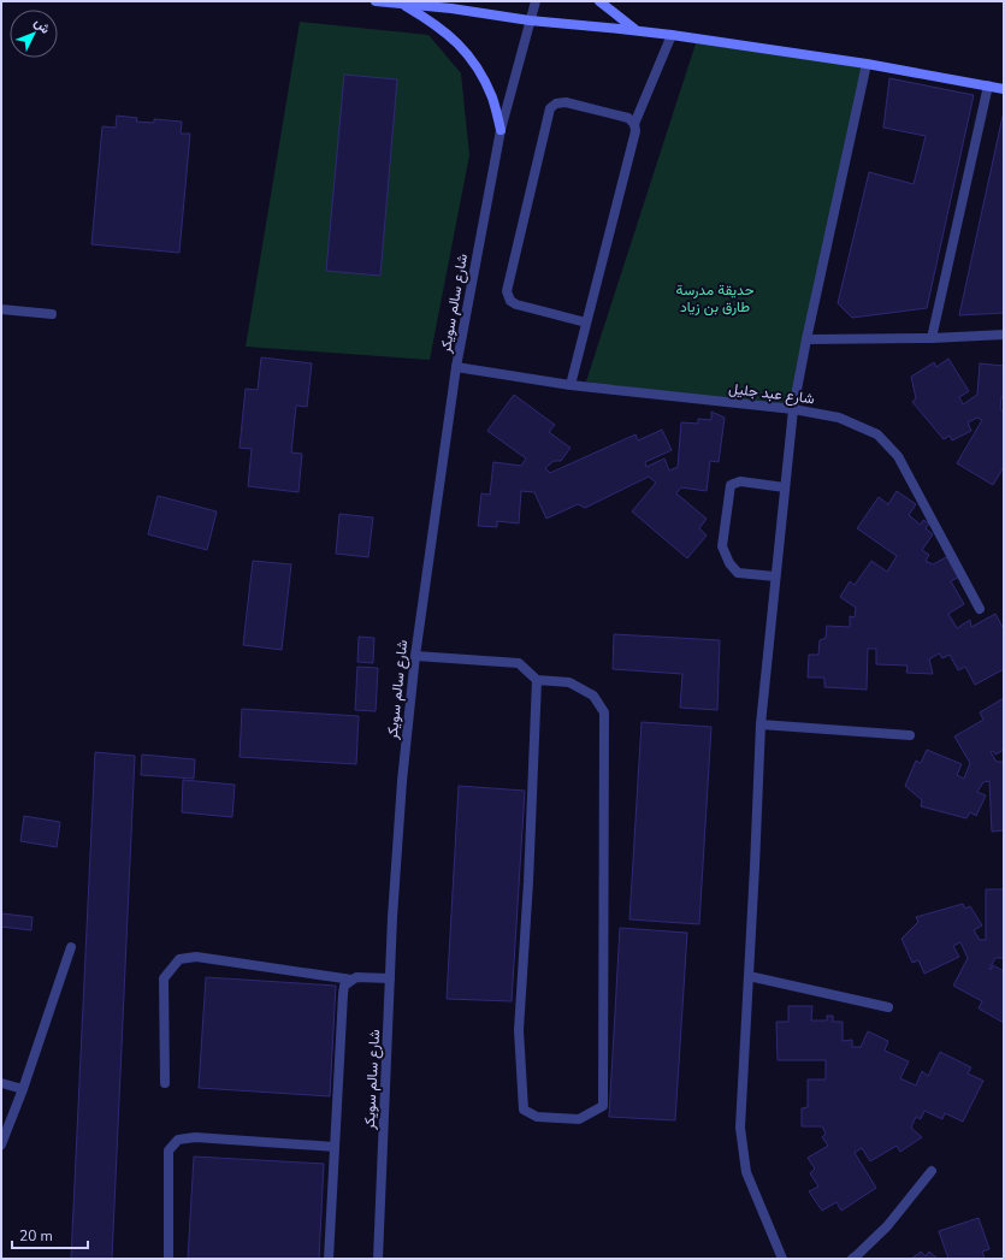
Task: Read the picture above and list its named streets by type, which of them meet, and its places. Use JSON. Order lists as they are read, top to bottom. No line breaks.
{"streets":{"street":["شارع سالم سويكر","شارع عبد جليل"]},"crossings":[["شارع سالم سويكر","شارع عبد جليل"]],"parks":["حديقة مدرسة طارق بن زياد"],"scale_bar":"20 m","north":"top right"}
